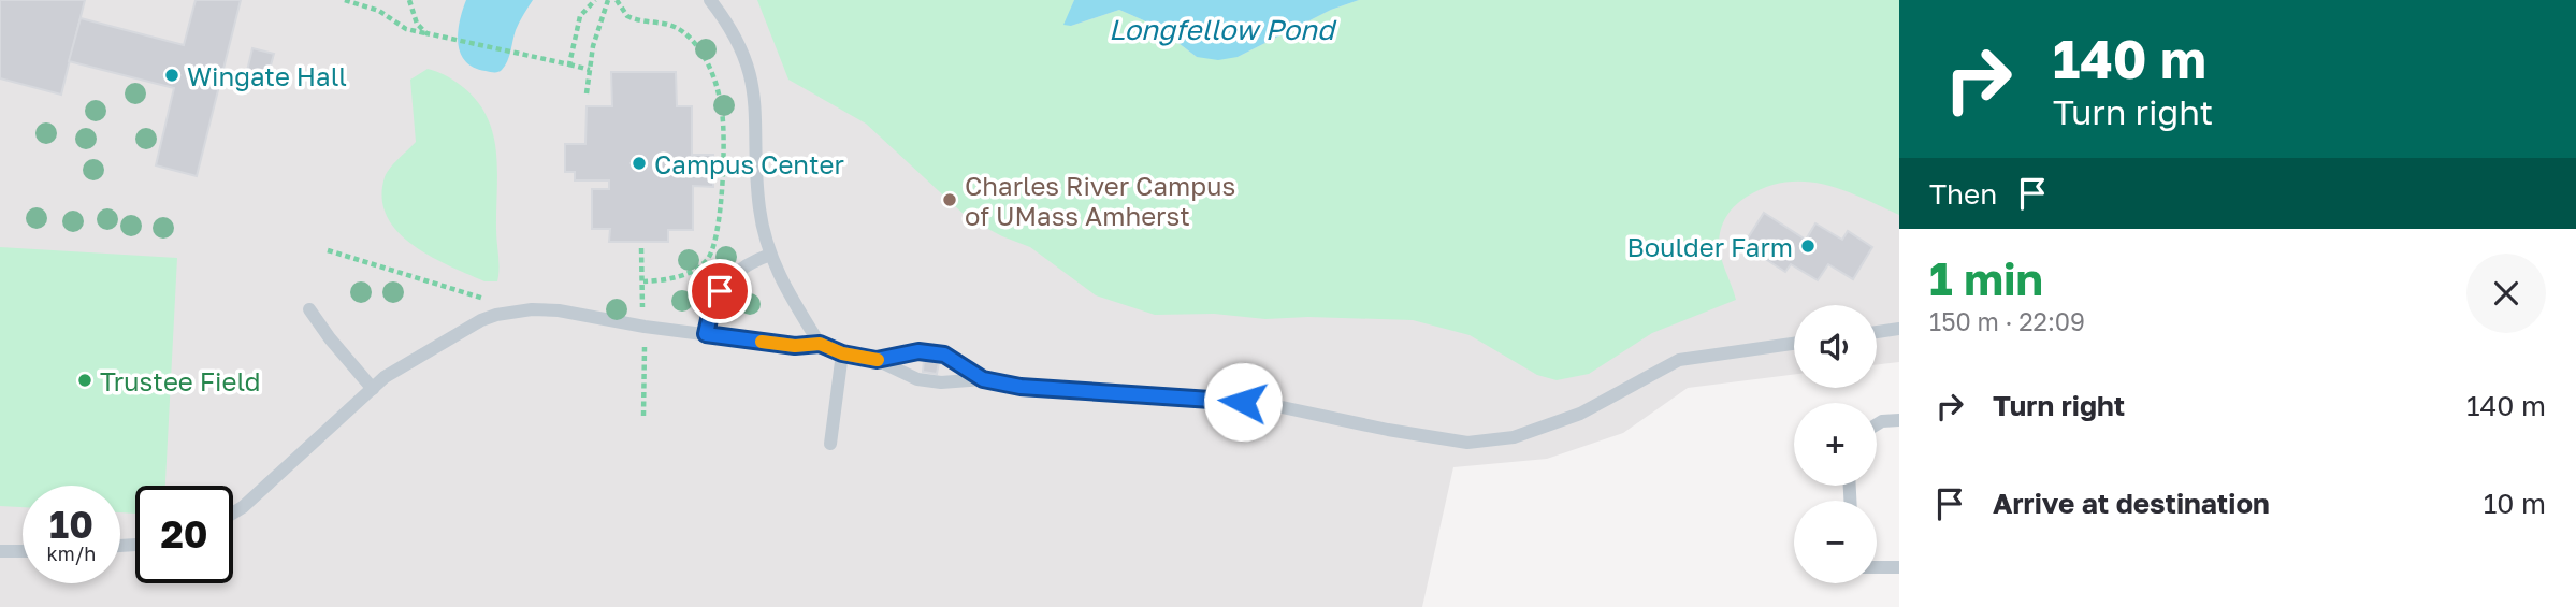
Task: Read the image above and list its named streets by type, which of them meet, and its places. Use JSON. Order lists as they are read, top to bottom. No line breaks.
{"water":["Longfellow Pond"],"places":["Wingate Hall","Campus Center","Charles River Campus of UMass Amherst","Boulder Farm","Trustee Field"],"page":{"turn":["140 m","Turn right"],"then":"Then","heading":["1 min","150 m · 22:09"],"map_buttons":["+","−"],"list":[{"name":"Turn right","value":"140 m"},{"name":"Arrive at destination","value":"10 m"}],"speed":"10 km/h","limit":"20"}}
